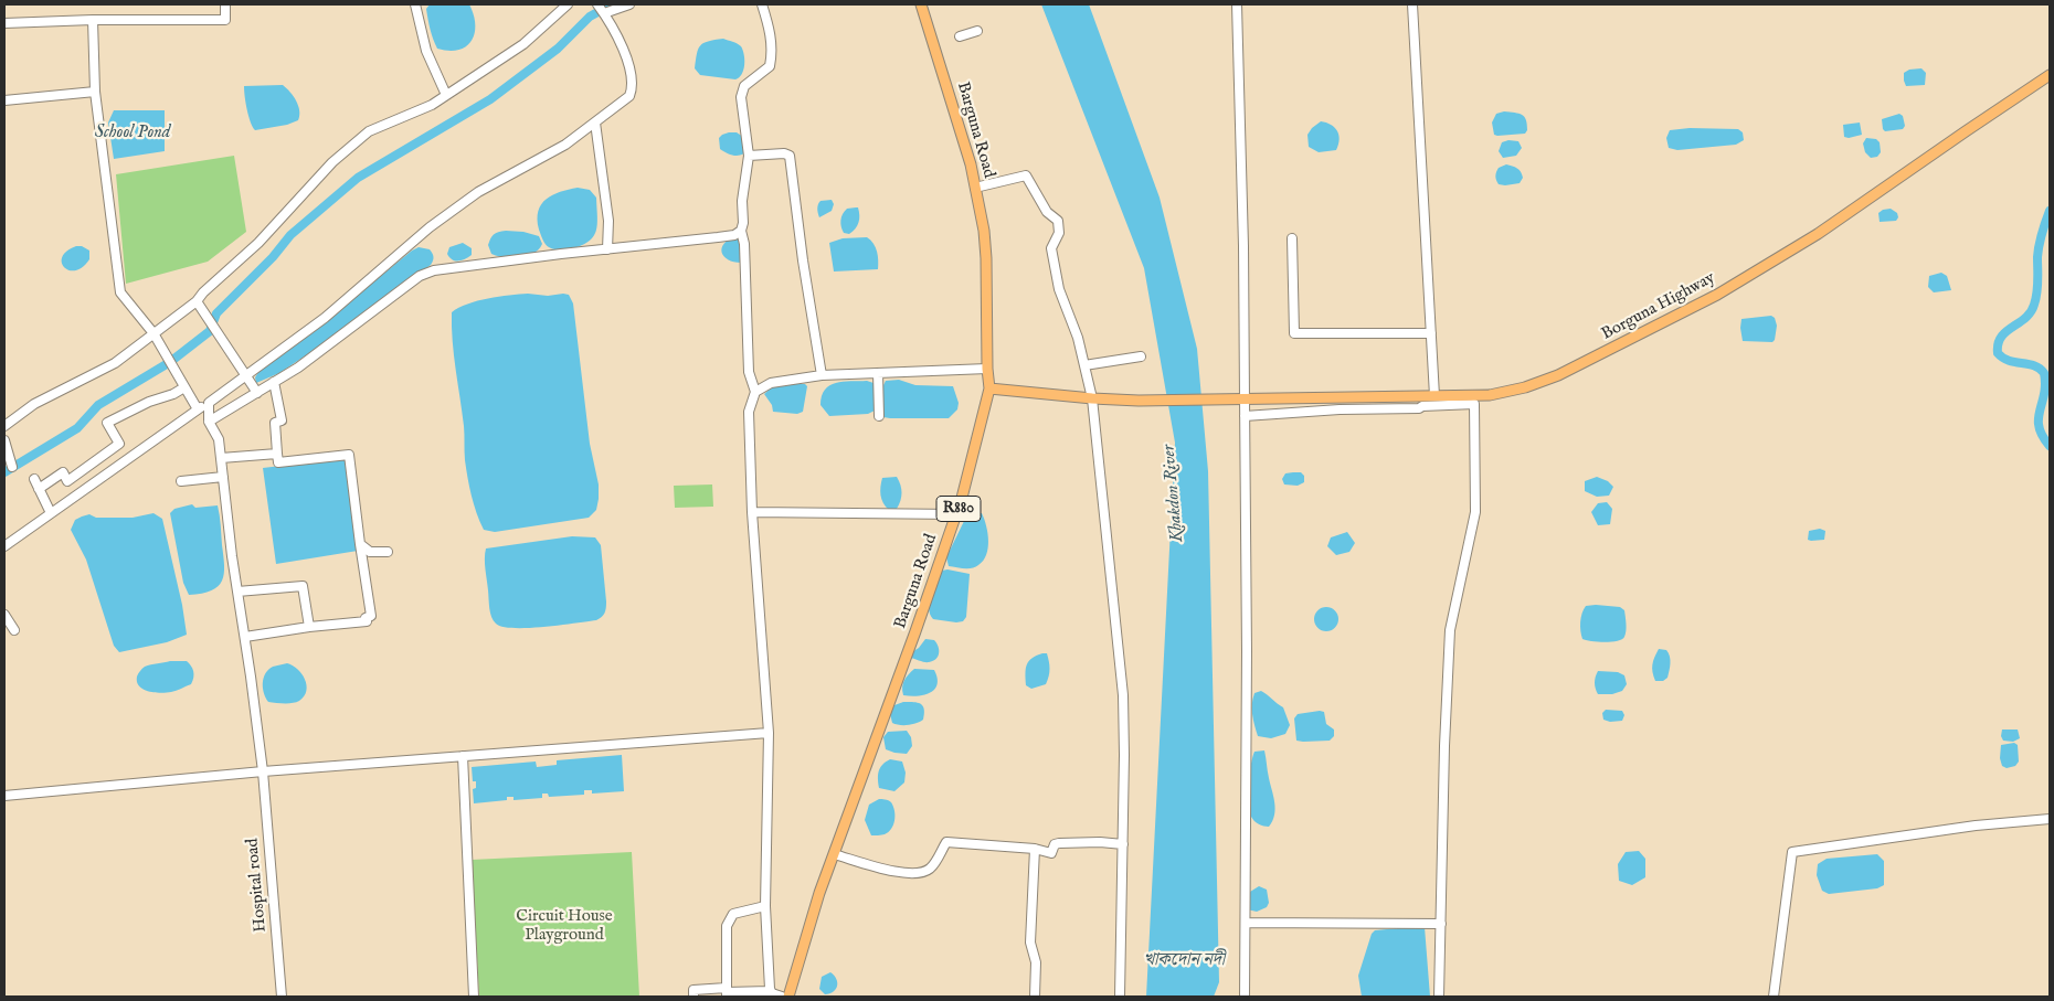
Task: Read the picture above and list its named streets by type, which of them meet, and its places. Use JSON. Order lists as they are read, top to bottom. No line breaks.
{"streets":{"main road":["Barguna Road","Borguna Highway","R880"],"street":["Hospital road"]},"crossings":[["Barguna Road","Borguna Highway"]],"water":["School Pond","Khakdon River","খাকদোন নদী"],"parks":["Circuit House Playground"]}
